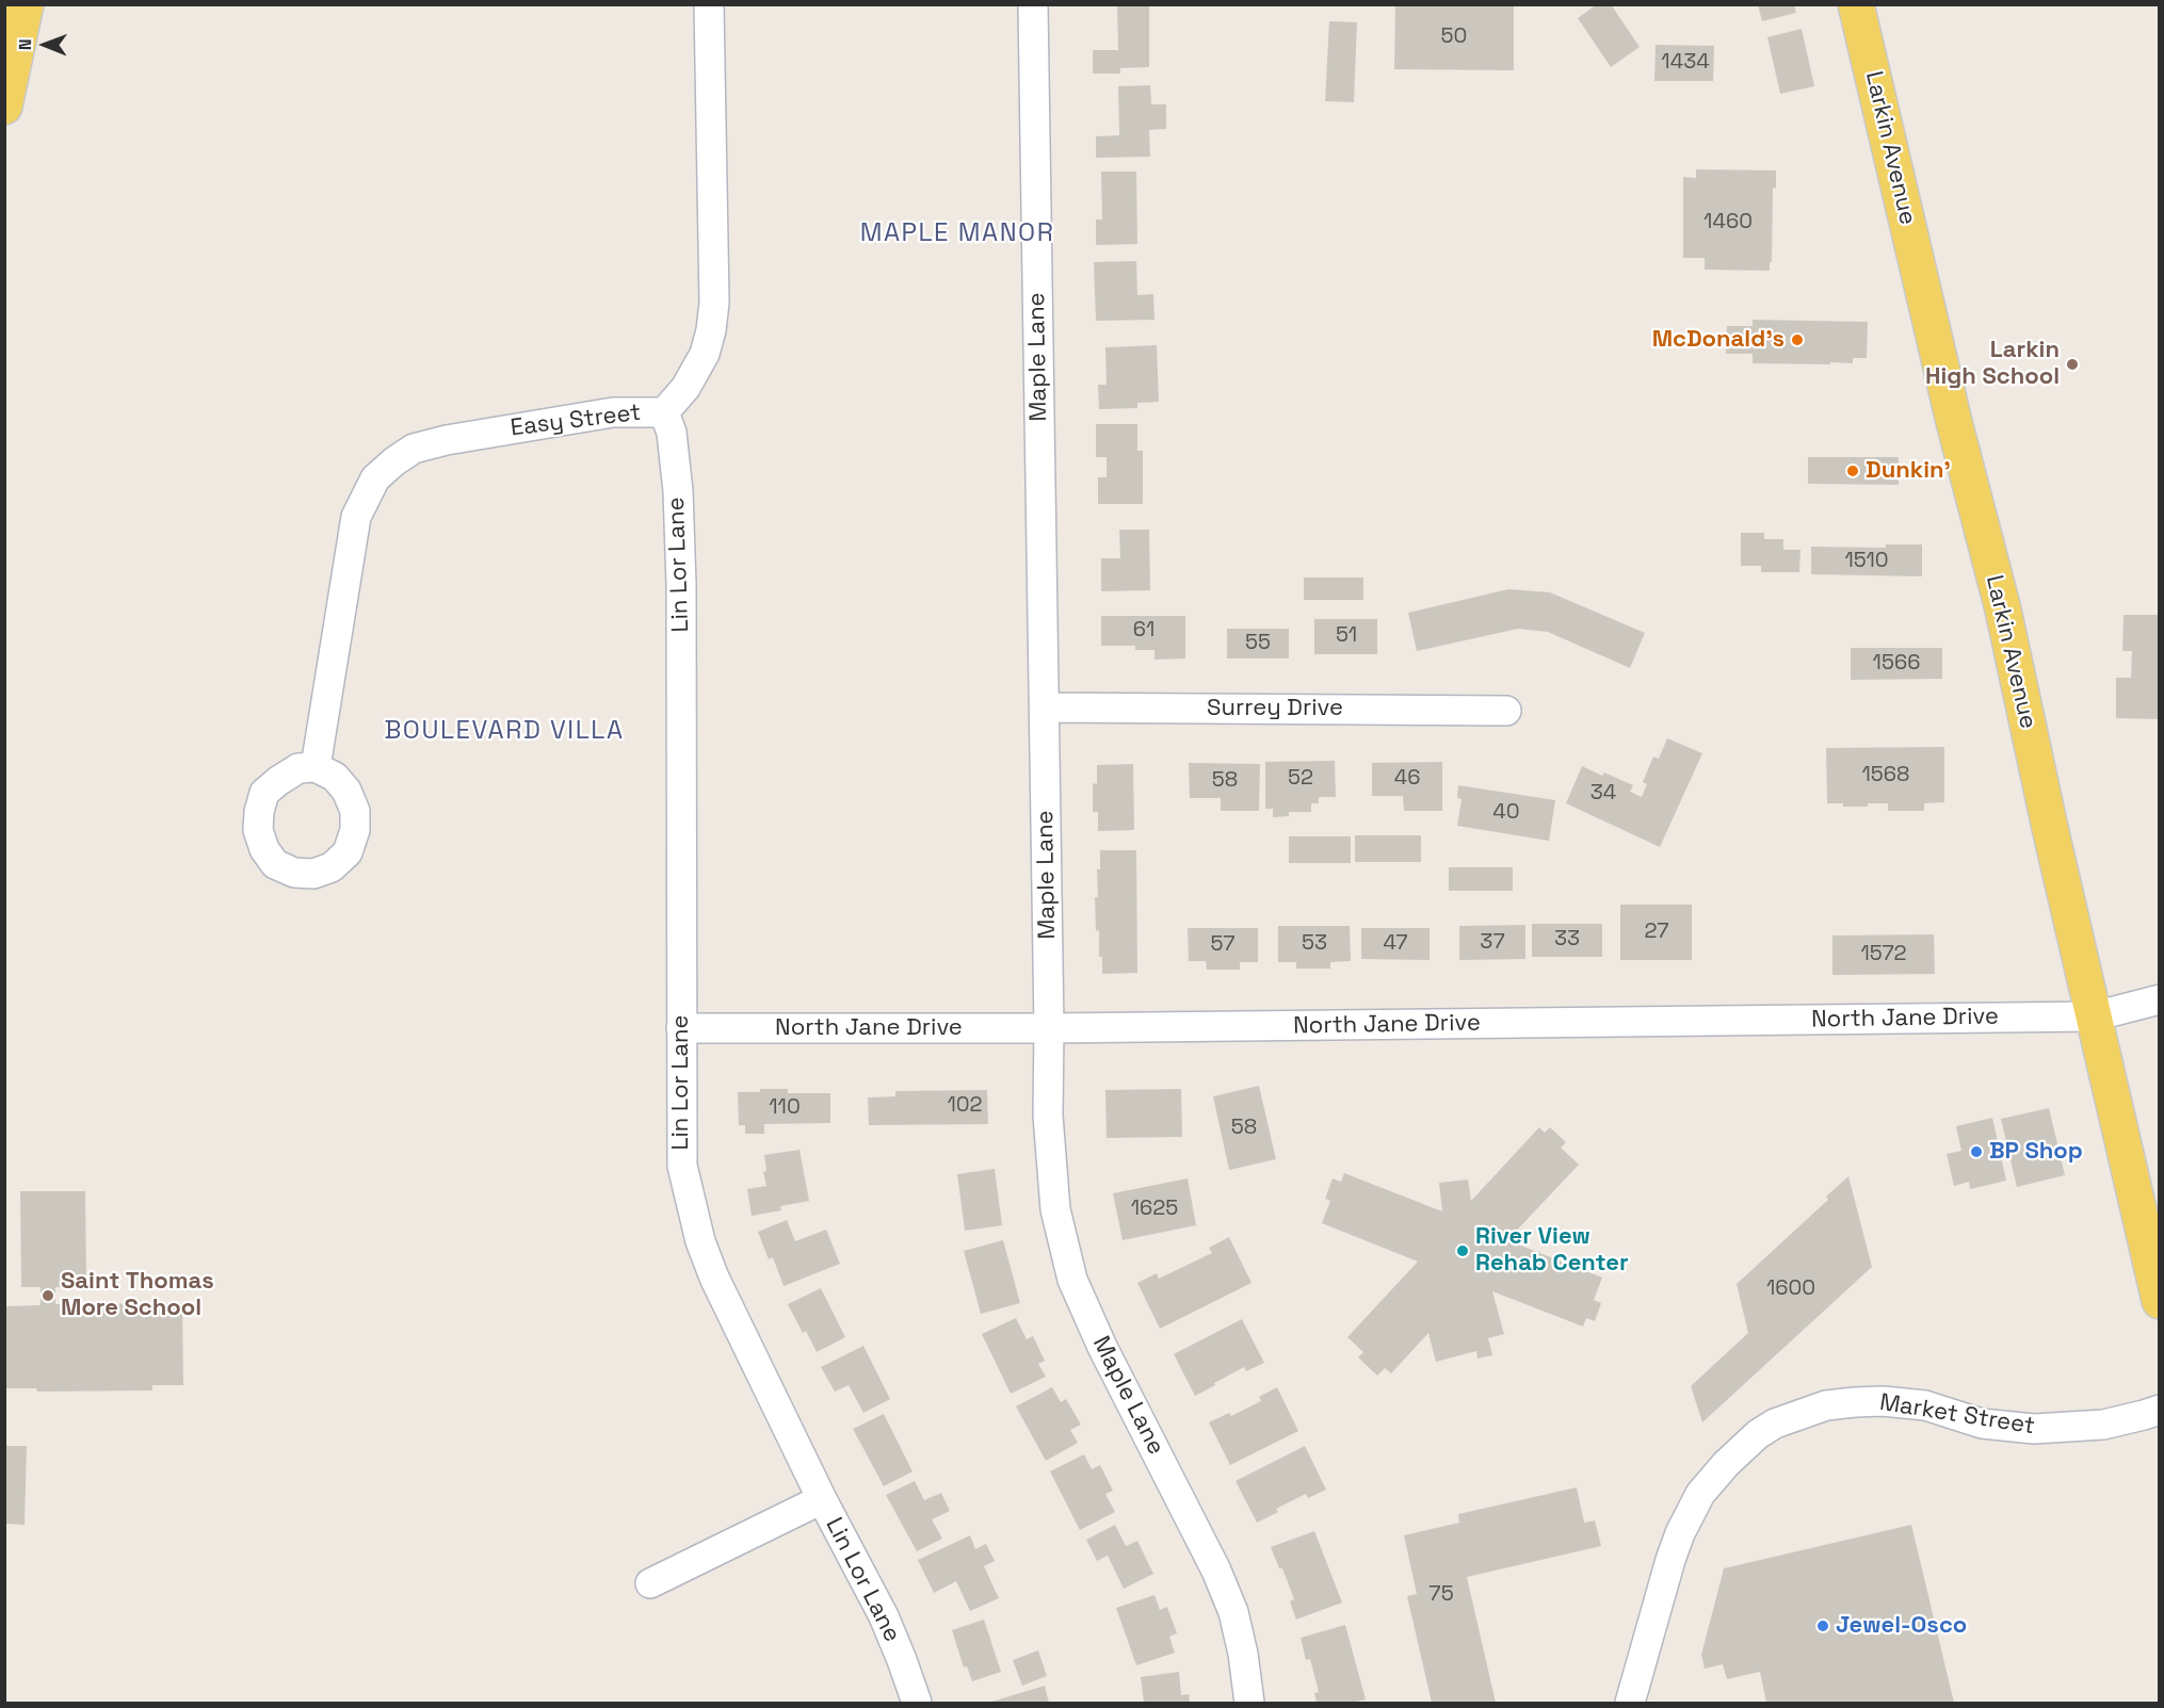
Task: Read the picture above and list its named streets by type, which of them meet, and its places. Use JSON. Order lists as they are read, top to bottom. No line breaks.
{"streets":{"main road":["Larkin Avenue"],"street":["Maple Lane","Easy Street","Lin Lor Lane","Surrey Drive","North Jane Drive","Market Street"]},"crossings":[["Larkin Avenue","North Jane Drive"],["Maple Lane","Surrey Drive"],["Maple Lane","North Jane Drive"],["Easy Street","Lin Lor Lane"],["Lin Lor Lane","North Jane Drive"]],"districts":["MAPLE MANOR","BOULEVARD VILLA"],"places":["McDonald's","Larkin High School","Dunkin'","BP Shop","River View Rehab Center","Saint Thomas More School","Jewel-Osco"],"house_numbers":["50","1434","1460","1510","61","51","55","1566","1568","52","46","58","34","40","27","33","37","53","47","57","1572","102","110","58","1625","1600","75"],"north":"left"}
